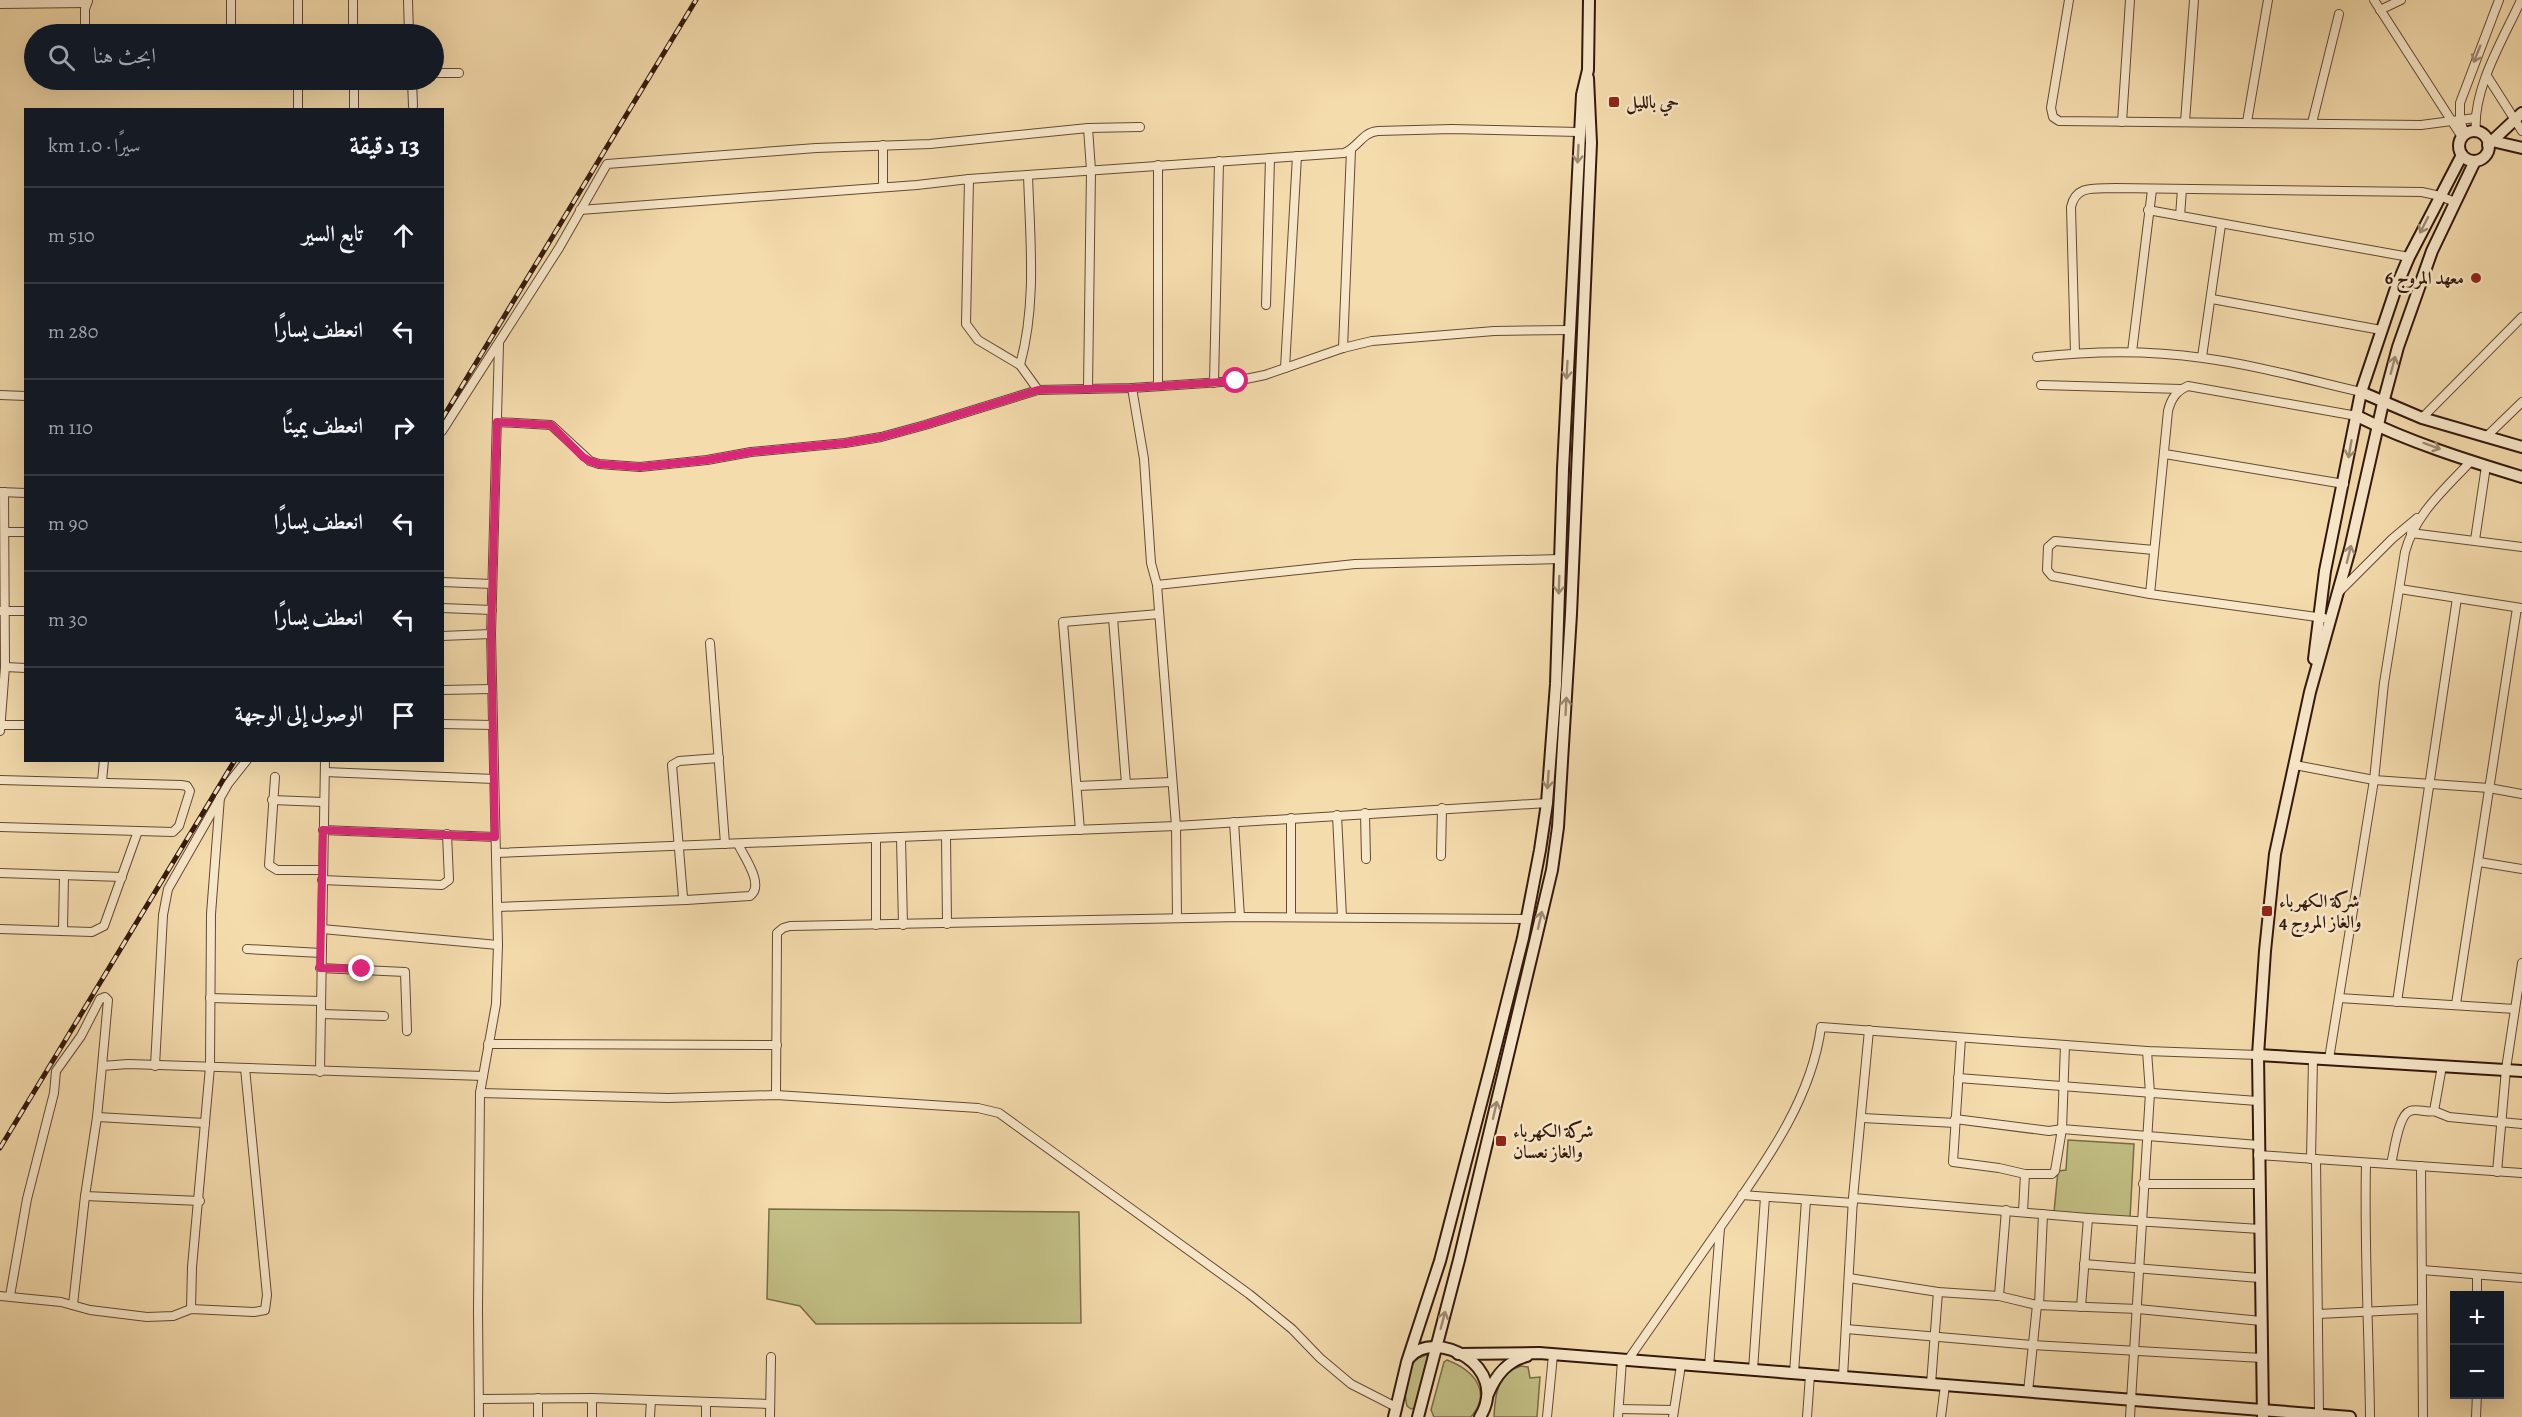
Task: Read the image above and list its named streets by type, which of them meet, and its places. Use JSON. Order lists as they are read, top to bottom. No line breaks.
{"places":{"transit":["حي بالليل","شركة الكهرباء والغاز المروج 4","شركة الكهرباء والغاز نعسان"],"other":["معهد المروج 6"]},"page":{"search":"ابحث هنا","heading":["13 دقيقة","سيرًا · 1.0 km"],"list":[["تابع السير","510 m"],["انعطف يسارًا","280 m"],["انعطف يمينًا","110 m"],["انعطف يسارًا","90 m"],["انعطف يسارًا","30 m"],"الوصول إلى الوجهة"],"map_buttons":["+","−"]}}
